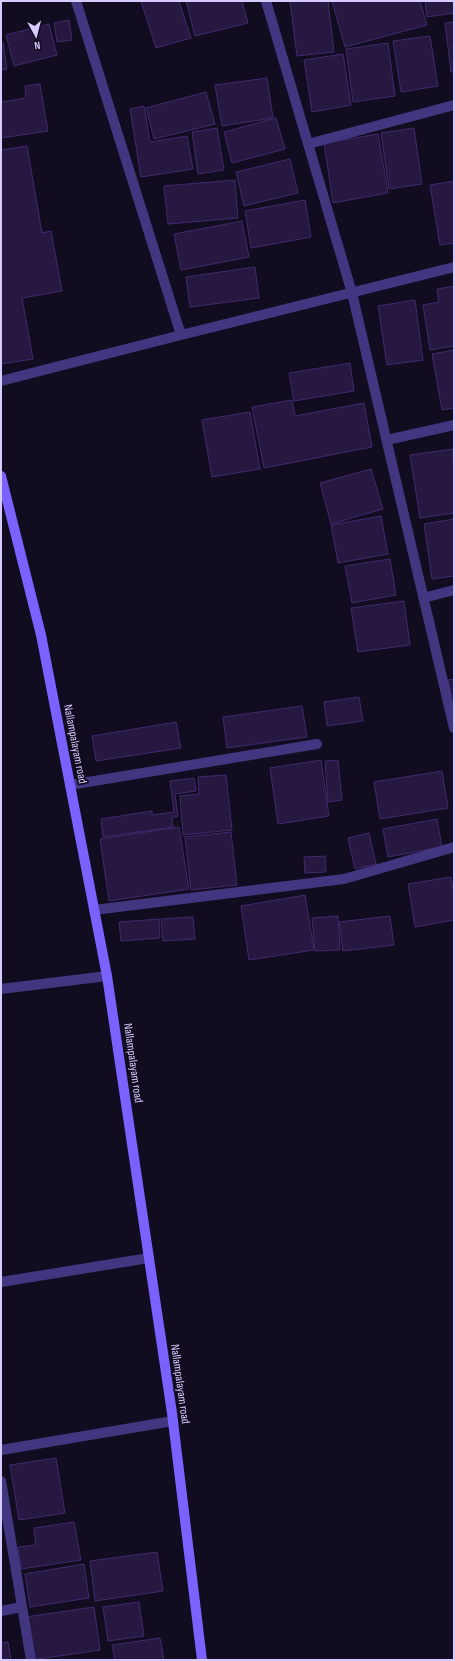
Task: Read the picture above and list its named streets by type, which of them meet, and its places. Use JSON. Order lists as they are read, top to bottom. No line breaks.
{"streets":{"street":["Nallampalayam road"]},"north":"bottom"}
